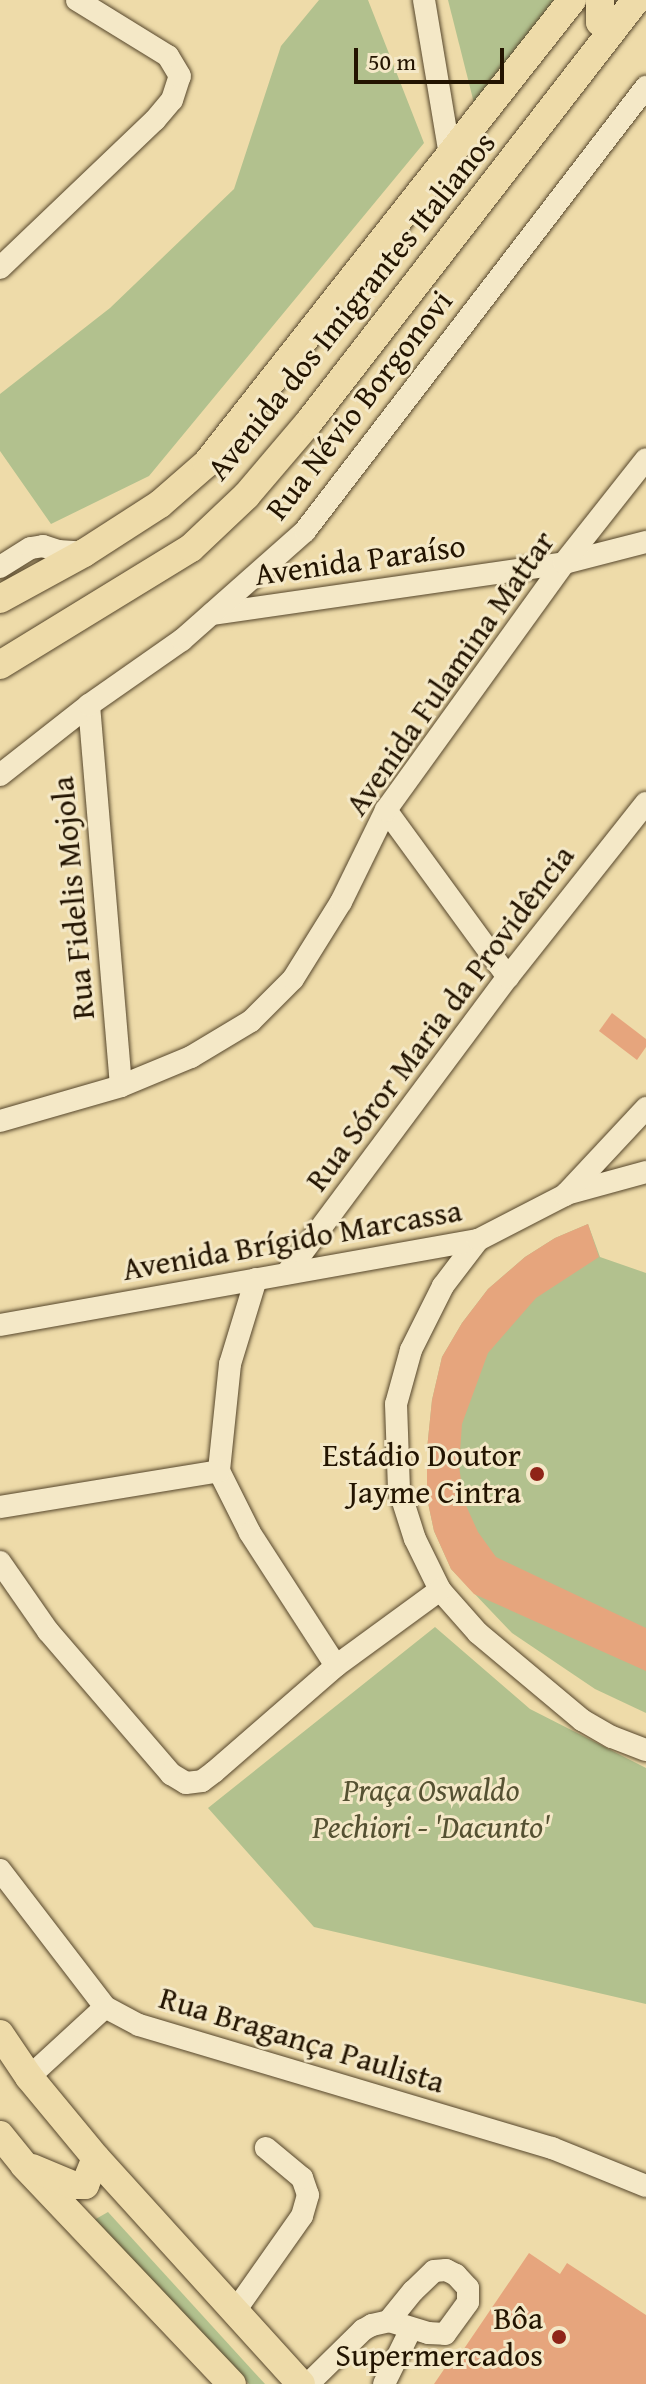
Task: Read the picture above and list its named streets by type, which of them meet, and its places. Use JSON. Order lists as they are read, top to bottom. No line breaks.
{"streets":{"main road":["Avenida dos Imigrantes Italianos"],"street":["Rua Névio Borgonovi","Avenida Paraíso","Avenida Fulamina Mattar","Rua Fidelis Mojola","Rua Sóror Maria da Providência","Avenida Brígido Marcassa","Rua Bragança Paulista"]},"crossings":[["Rua Névio Borgonovi","Avenida Paraíso"],["Rua Névio Borgonovi","Rua Fidelis Mojola"],["Avenida Paraíso","Avenida Fulamina Mattar"],["Avenida Fulamina Mattar","Rua Fidelis Mojola"],["Rua Sóror Maria da Providência","Avenida Brígido Marcassa"]],"parks":["Praça Oswaldo Pechiori - 'Dacunto'"],"places":["Estádio Doutor Jayme Cintra","Bôa Supermercados"],"scale_bar":"50 m"}
